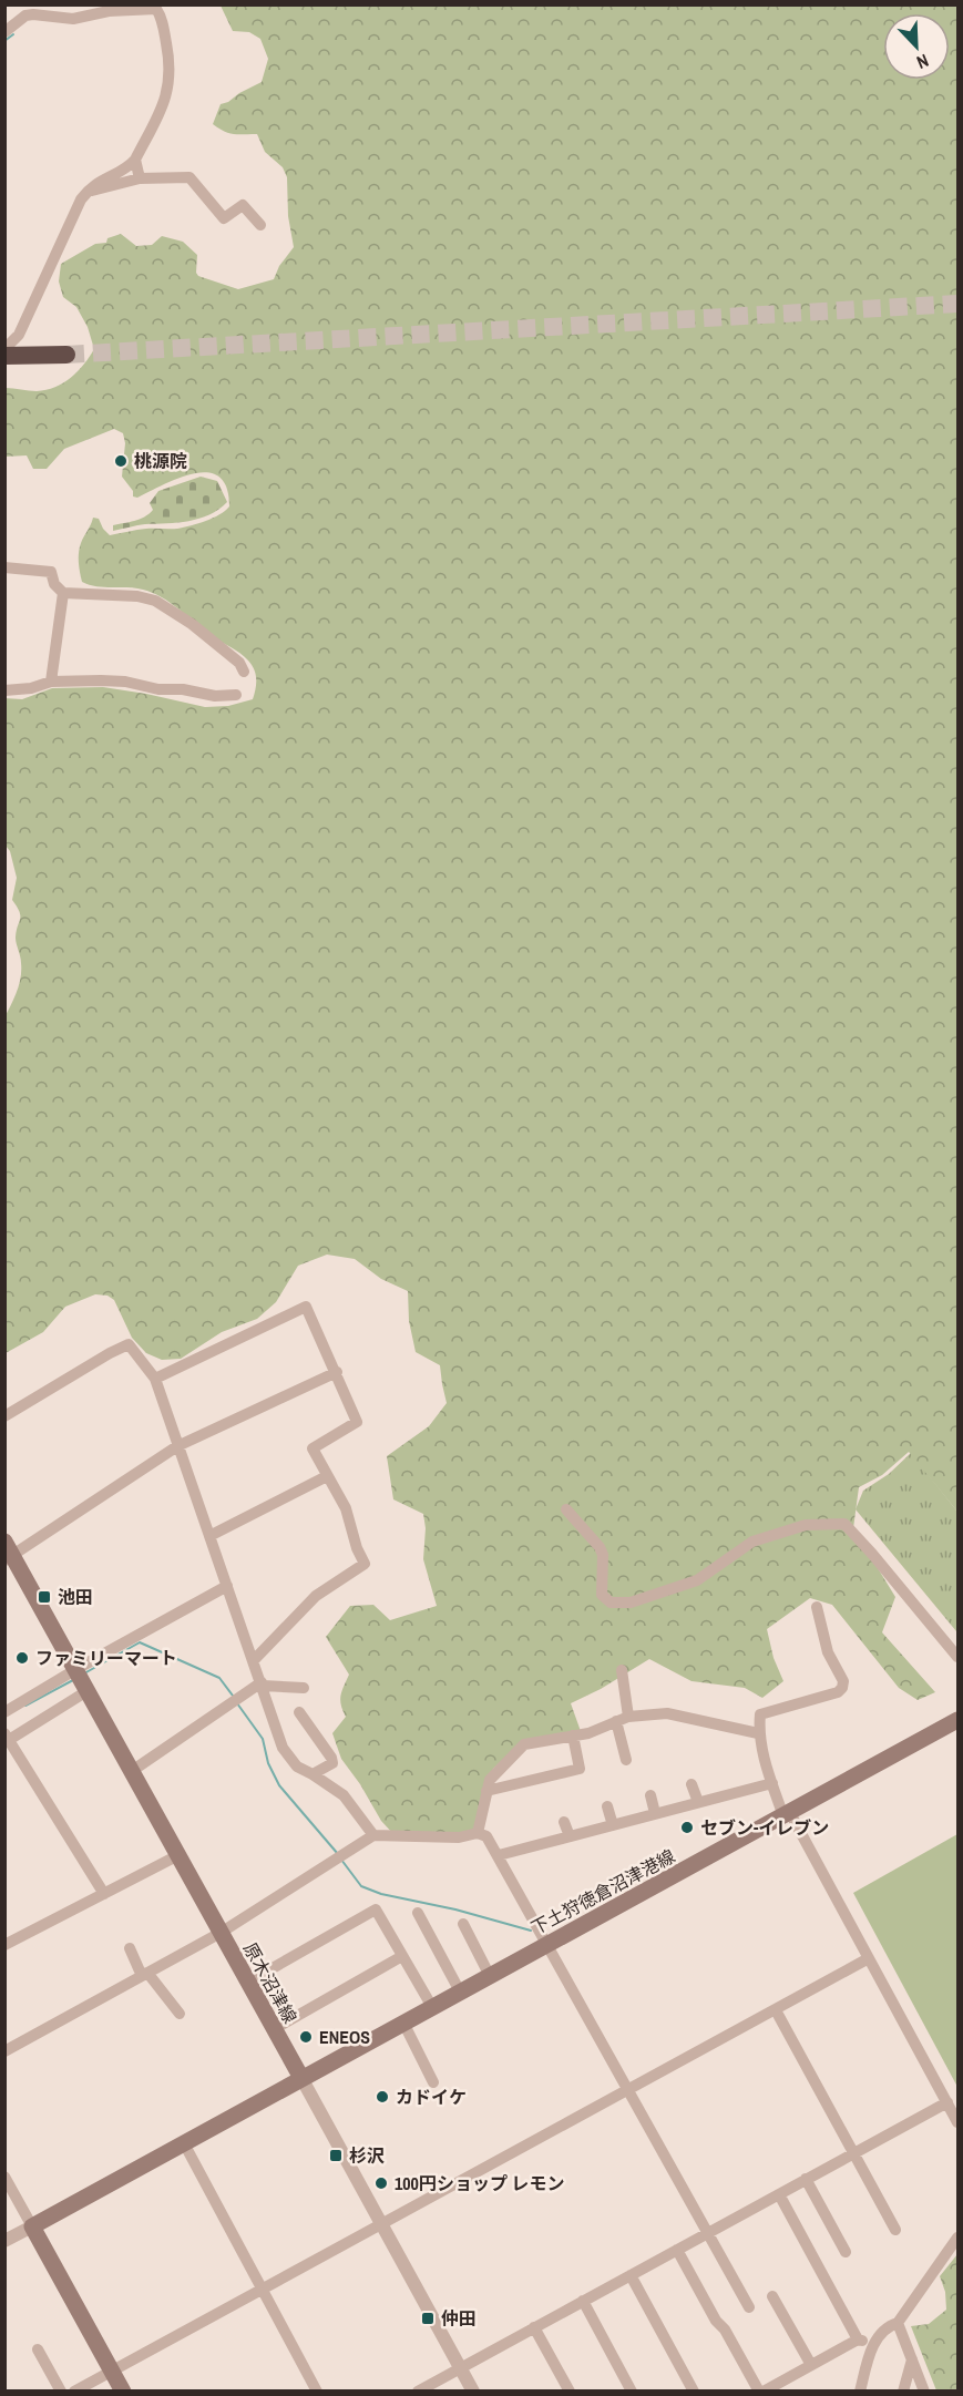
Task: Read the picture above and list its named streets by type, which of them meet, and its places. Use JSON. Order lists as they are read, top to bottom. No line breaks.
{"streets":{"main road":["下土狩徳倉沼津港線","原木沼津線"]},"crossings":[["下土狩徳倉沼津港線","原木沼津線"]],"places":{"other":["桃源院","ファミリーマート","セブン-イレブン","ENEOS","カドイケ","100円ショップ レモン"],"transit":["池田","杉沢","仲田"]},"north":"bottom right"}
